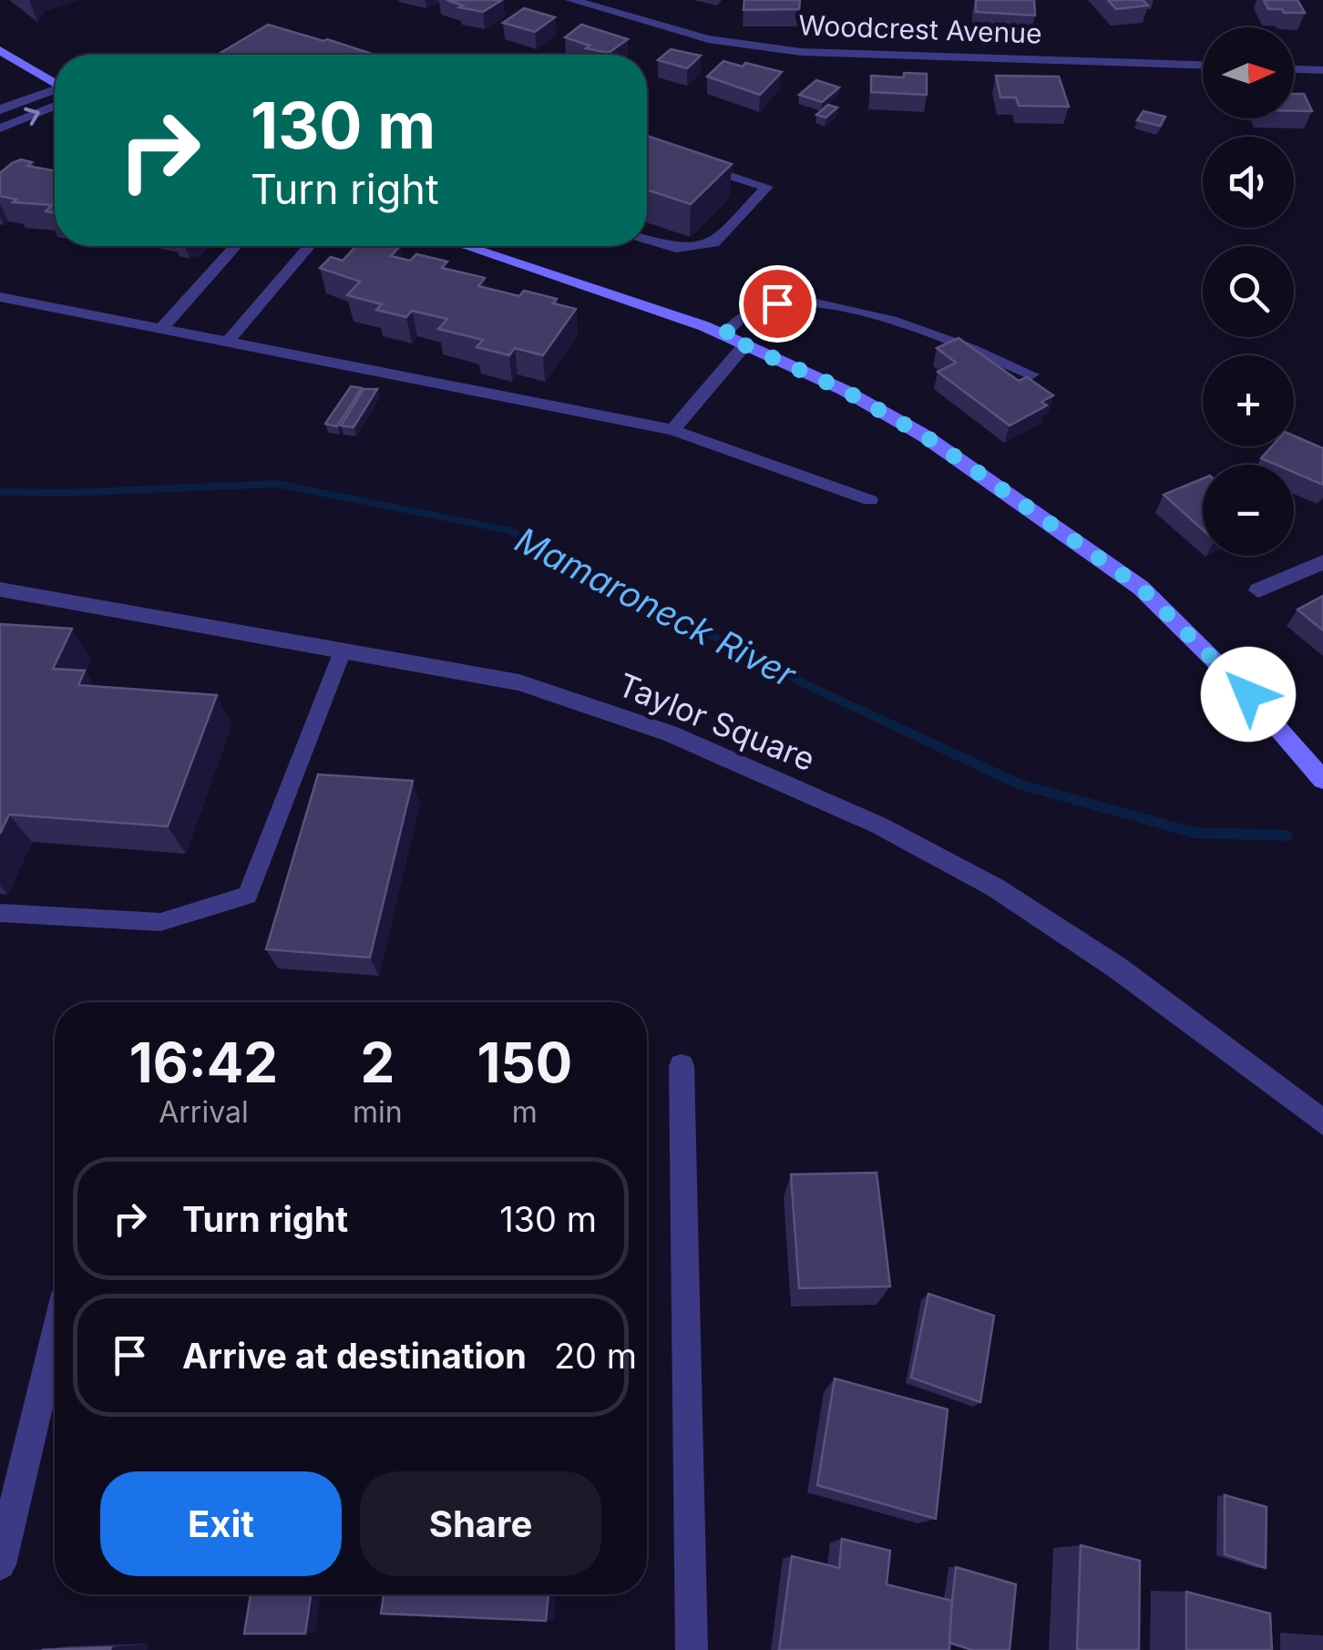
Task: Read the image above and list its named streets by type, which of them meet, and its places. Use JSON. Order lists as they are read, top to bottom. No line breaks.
{"streets":{"street":["Woodcrest Avenue","Taylor Square"]},"water":["Mamaroneck River"],"north":"right","page":{"map_buttons":["+","−"],"turn":["130 m","Turn right"],"eta":["16:42","Arrival","2","min","150","m"],"list":[{"name":"Turn right","value":"130 m"},{"name":"Arrive at destination","value":"20 m"}],"buttons":["Exit","Share"]}}
